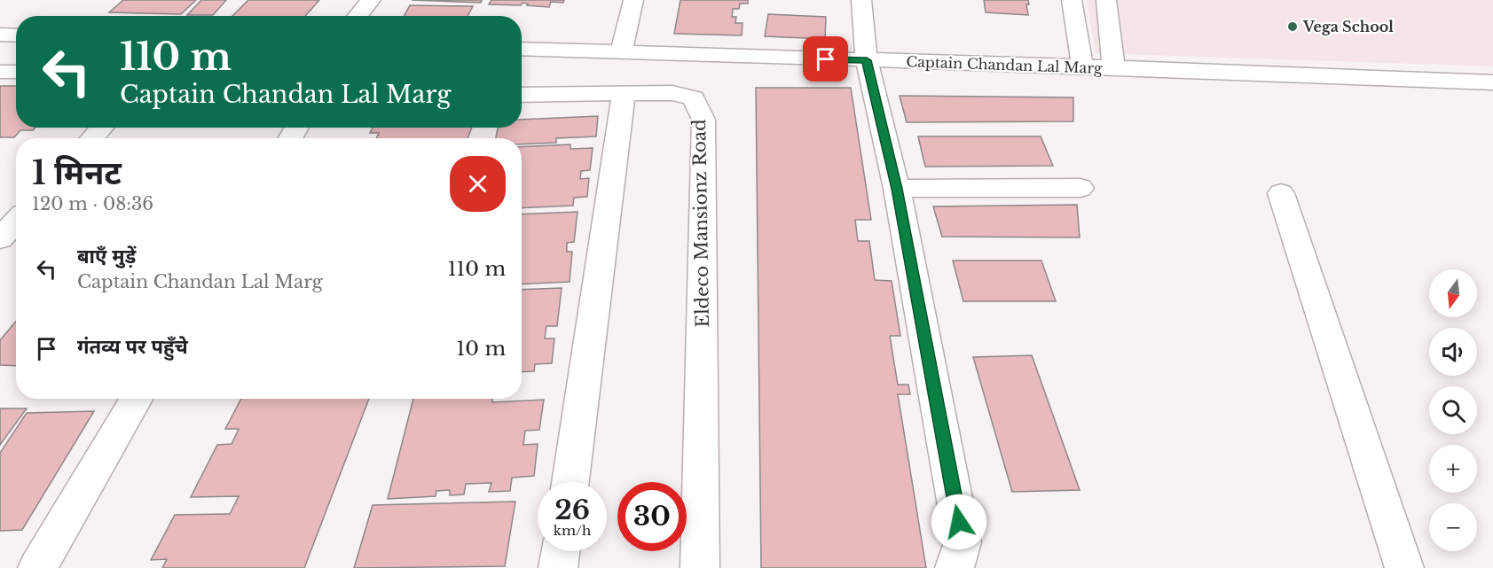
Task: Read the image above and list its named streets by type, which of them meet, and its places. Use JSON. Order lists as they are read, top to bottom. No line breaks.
{"streets":{"street":["Captain Chandan Lal Marg","Eldeco Mansionz Road"]},"places":["Vega School"],"north":"bottom","page":{"turn":["110 m","Captain Chandan Lal Marg"],"heading":["1 मिनट","120 m · 08:36"],"list":[{"name":"बाएँ मुड़ें","note":"Captain Chandan Lal Marg","value":"110 m"},{"name":"गंतव्य पर पहुँचे","value":"10 m"}],"map_buttons":["+","−"],"speed":"26 km/h","limit":"30"}}
